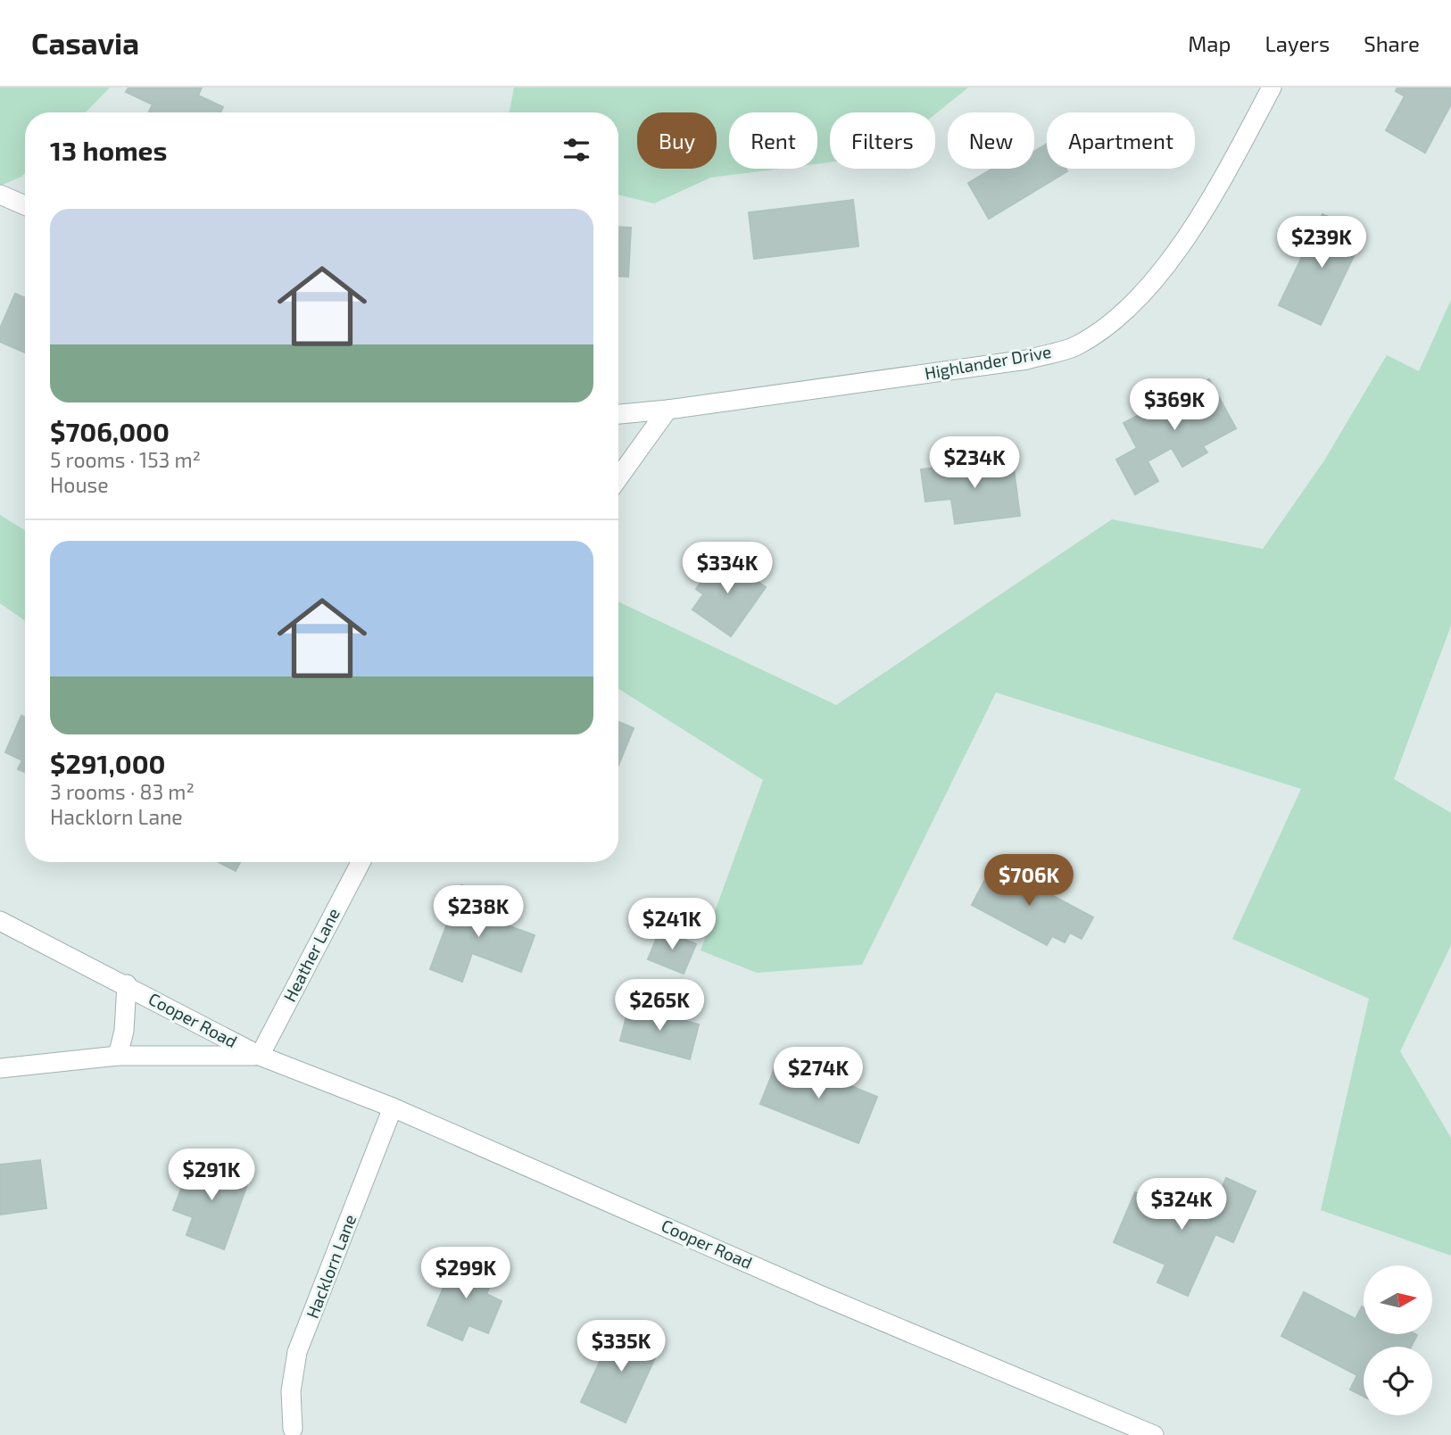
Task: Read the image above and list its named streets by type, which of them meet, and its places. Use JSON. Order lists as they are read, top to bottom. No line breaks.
{"streets":{"street":["Highlander Drive","Heather Lane","Cooper Road","Hacklorn Lane"]},"crossings":[["Heather Lane","Cooper Road"],["Cooper Road","Hacklorn Lane"]],"north":"right","page":{"header":"Casavia","nav":["Map","Layers","Share"],"chip":["Buy","Rent","Filters","New","Apartment"],"heading":"13 homes","list":[{"name":"$706,000","note":"5 rooms · 153 m² · House"},{"name":"$291,000","note":"3 rooms · 83 m² · Hacklorn Lane"}],"price":["$239K","$369K","$234K","$334K","$706K","$238K","$241K","$265K","$274K","$291K","$324K","$299K","$335K"]}}
